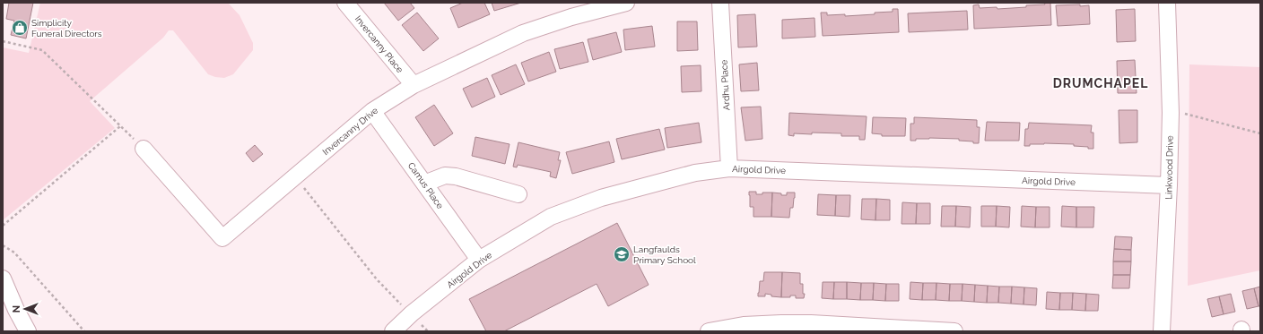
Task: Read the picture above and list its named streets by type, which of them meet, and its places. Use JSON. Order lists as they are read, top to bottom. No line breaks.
{"streets":{"street":["Invercanny Place","Ardhu Place","Invercanny Drive","Linkwood Drive","Airgold Drive","Camus Place"]},"crossings":[["Invercanny Place","Invercanny Drive"],["Ardhu Place","Airgold Drive"],["Invercanny Drive","Camus Place"],["Linkwood Drive","Airgold Drive"],["Airgold Drive","Camus Place"]],"districts":["DRUMCHAPEL"],"places":{"shop":["Simplicity Funeral Directors"],"school or university":["Langfaulds Primary School"]},"north":"left"}
